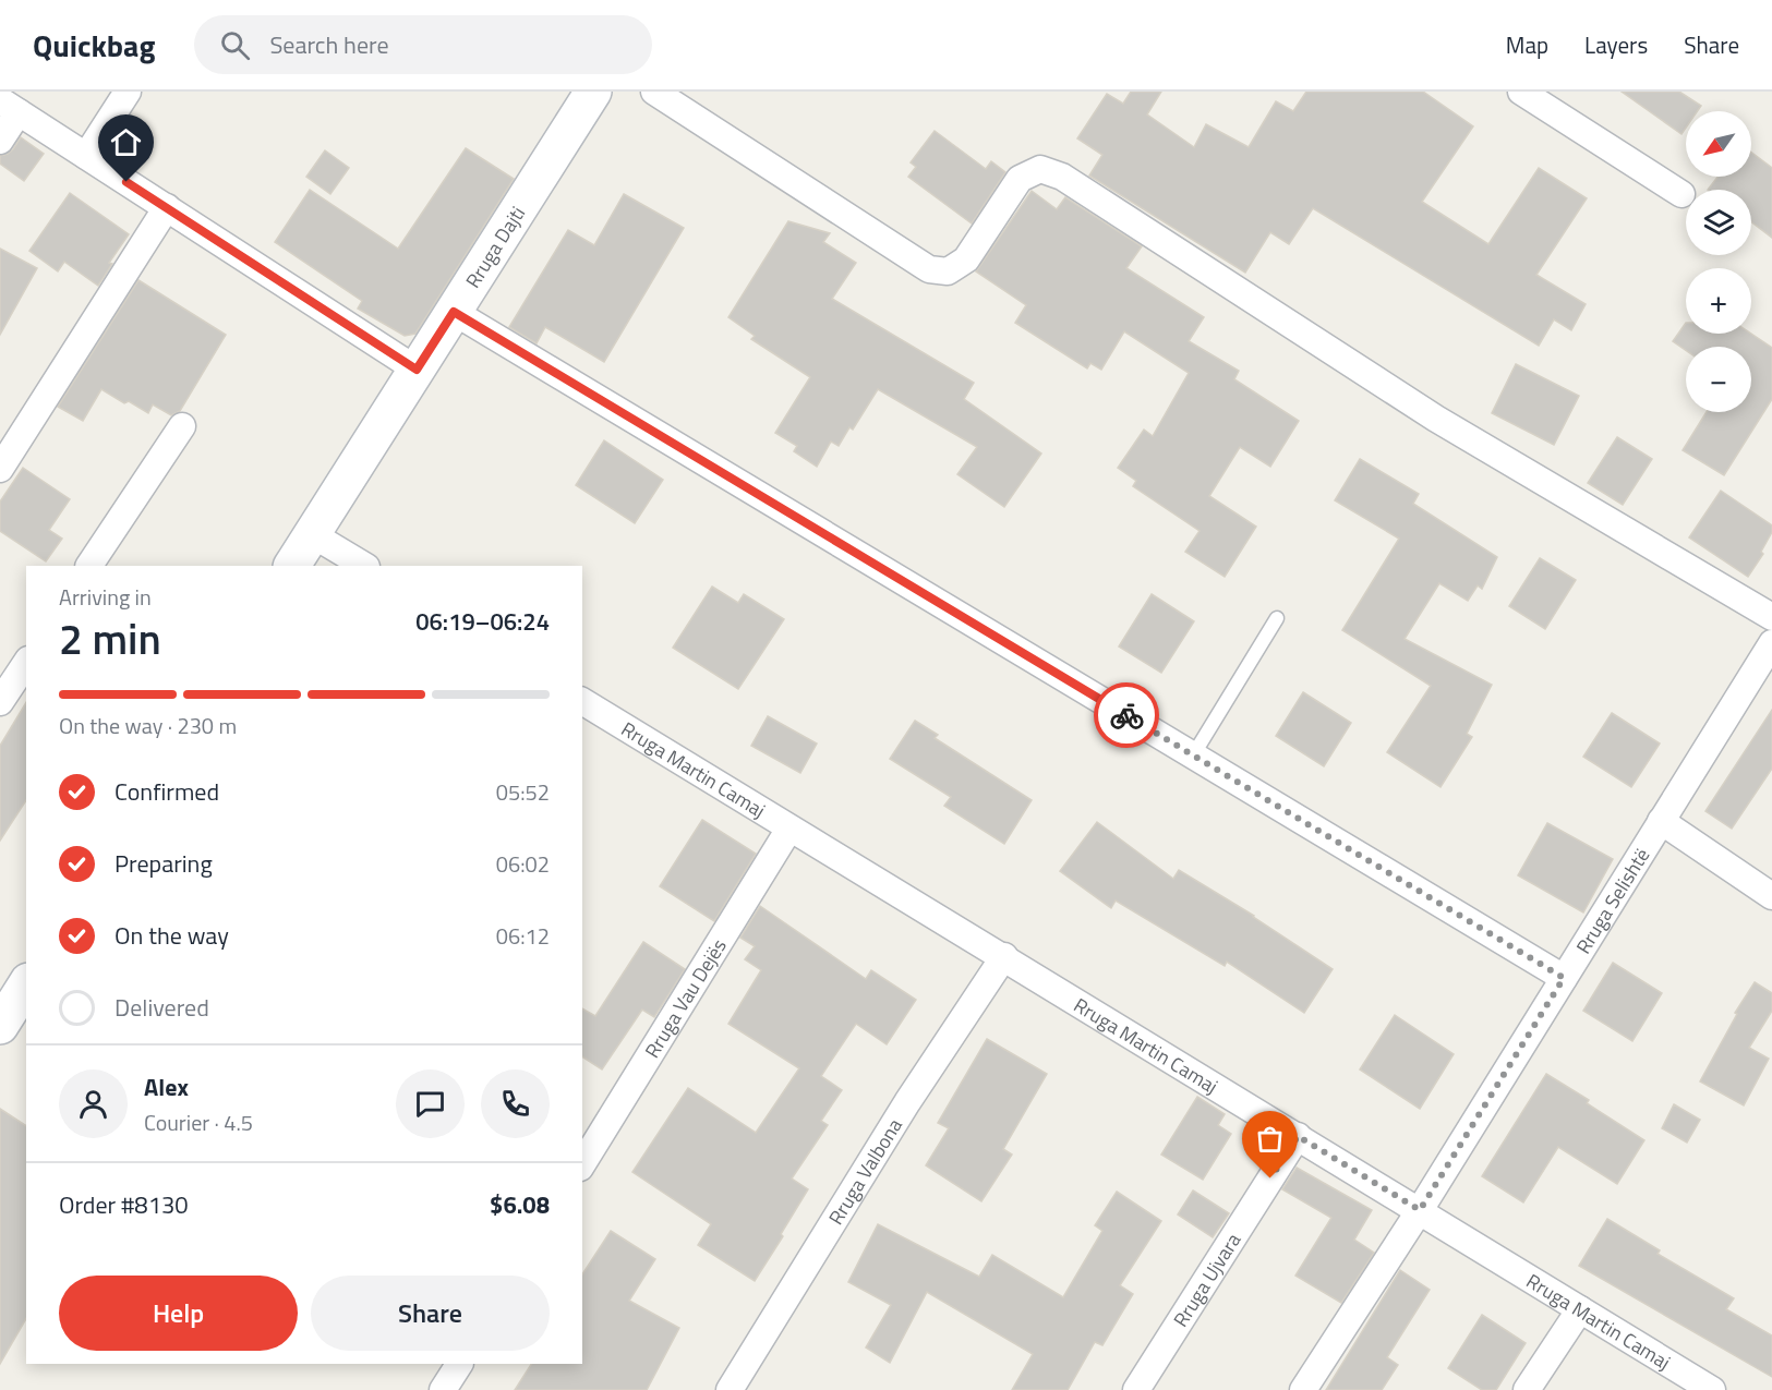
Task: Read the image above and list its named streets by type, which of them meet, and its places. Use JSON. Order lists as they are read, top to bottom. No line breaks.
{"streets":{"street":["Rruga Dajti","Rruga Martin Camaj","Rruga Selishtë","Rruga Vau Dejës","Rruga Valbona","Rruga Ujvara"]},"crossings":[["Rruga Martin Camaj","Rruga Selishtë"],["Rruga Martin Camaj","Rruga Vau Dejës"],["Rruga Martin Camaj","Rruga Valbona"],["Rruga Martin Camaj","Rruga Ujvara"]],"north":"bottom left","page":{"header":"Quickbag","search":"Search here","nav":["Map","Layers","Share"],"map_buttons":["+","−"],"heading":["2 min","Arriving in","06:19–06:24"],"panel":["Alex","Courier · 4.5","Order #8130","$6.08"],"bar":"On the way · 230 m","list":[["Confirmed","05:52"],["Preparing","06:02"],["On the way","06:12"],"Delivered"],"buttons":["Help","Share"]}}
